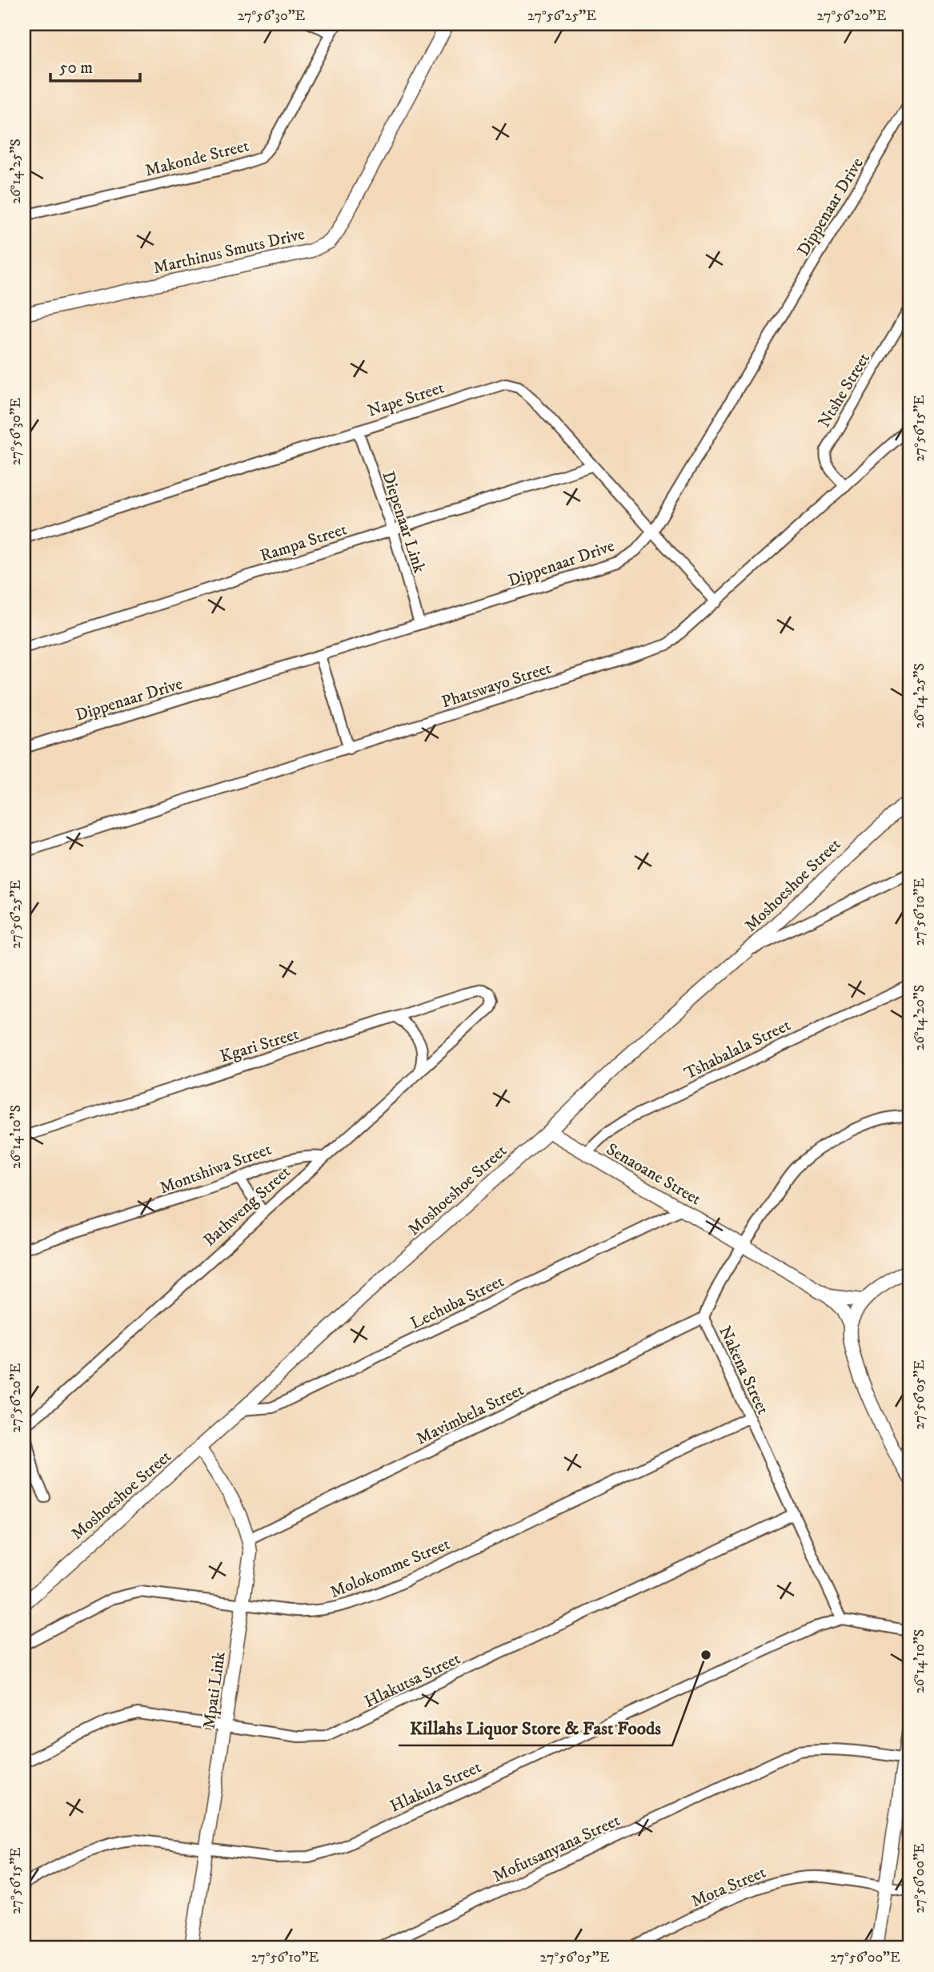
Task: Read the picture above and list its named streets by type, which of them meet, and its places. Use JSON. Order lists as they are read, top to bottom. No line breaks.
{"streets":{"street":["Makonde Street","Dippenaar Drive","Marthinus Smuts Drive","Ntshe Street","Nape Street","Diepenaar Link","Rampa Street","Phatswayo Street","Moshoeshoe Street","Kgari Street","Tshabalala Street","Montshiwa Street","Senaoane Street","Bathweng Street","Lechuba Street","Nakena Street","Mavimbela Street","Molokomme Street","Hlakutsa Street","Mpati Link","Hlakula Street","Mofutsanyana Street","Mota Street"]},"crossings":[["Dippenaar Drive","Nape Street"],["Dippenaar Drive","Diepenaar Link"],["Ntshe Street","Phatswayo Street"],["Nape Street","Diepenaar Link"],["Nape Street","Rampa Street"],["Nape Street","Phatswayo Street"],["Diepenaar Link","Rampa Street"],["Moshoeshoe Street","Senaoane Street"],["Moshoeshoe Street","Lechuba Street"],["Moshoeshoe Street","Mpati Link"],["Kgari Street","Bathweng Street"],["Tshabalala Street","Senaoane Street"],["Montshiwa Street","Bathweng Street"],["Senaoane Street","Lechuba Street"],["Senaoane Street","Nakena Street"],["Nakena Street","Mavimbela Street"],["Nakena Street","Molokomme Street"],["Nakena Street","Hlakutsa Street"],["Nakena Street","Hlakula Street"],["Mavimbela Street","Mpati Link"],["Molokomme Street","Mpati Link"],["Hlakutsa Street","Mpati Link"],["Mpati Link","Hlakula Street"]],"places":["Killahs Liquor Store & Fast Foods"],"scale_bar":"50 m","coordinates":["27°56'30\"E","27°56'25\"E","27°56'20\"E","26°14'25\"S","27°56'15\"E","27°56'10\"E","26°14'20\"S","26°14'10\"S","27°56'05\"E","27°56'00\"E"]}
